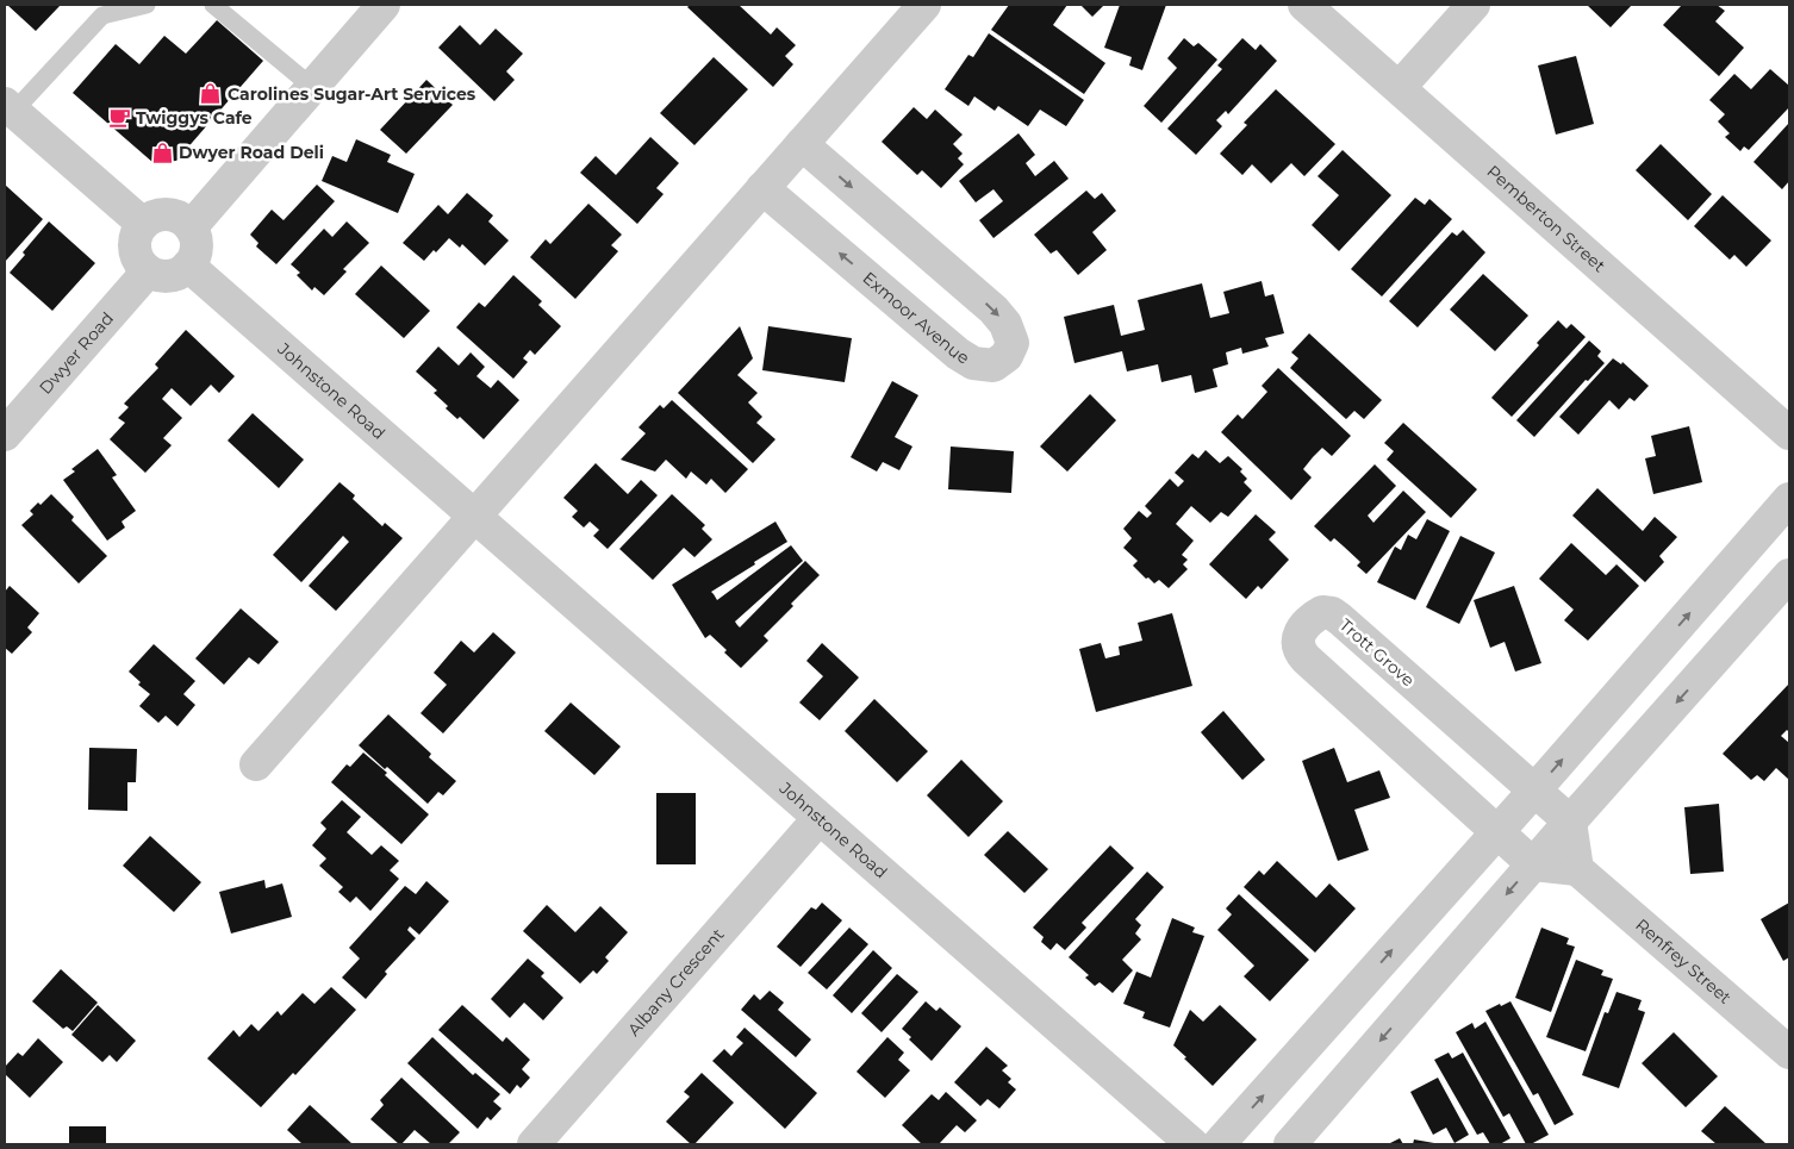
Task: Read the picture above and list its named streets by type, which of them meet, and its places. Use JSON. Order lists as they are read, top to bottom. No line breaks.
{"streets":{"street":["Pemberton Street","Exmoor Avenue","Dwyer Road","Johnstone Road","Trott Grove","Renfrey Street","Albany Crescent"]},"crossings":[["Dwyer Road","Johnstone Road"],["Johnstone Road","Albany Crescent"]],"places":{"shop":["Carolines Sugar-Art Services","Dwyer Road Deli"],"cafe":["Twiggys Cafe"]}}
